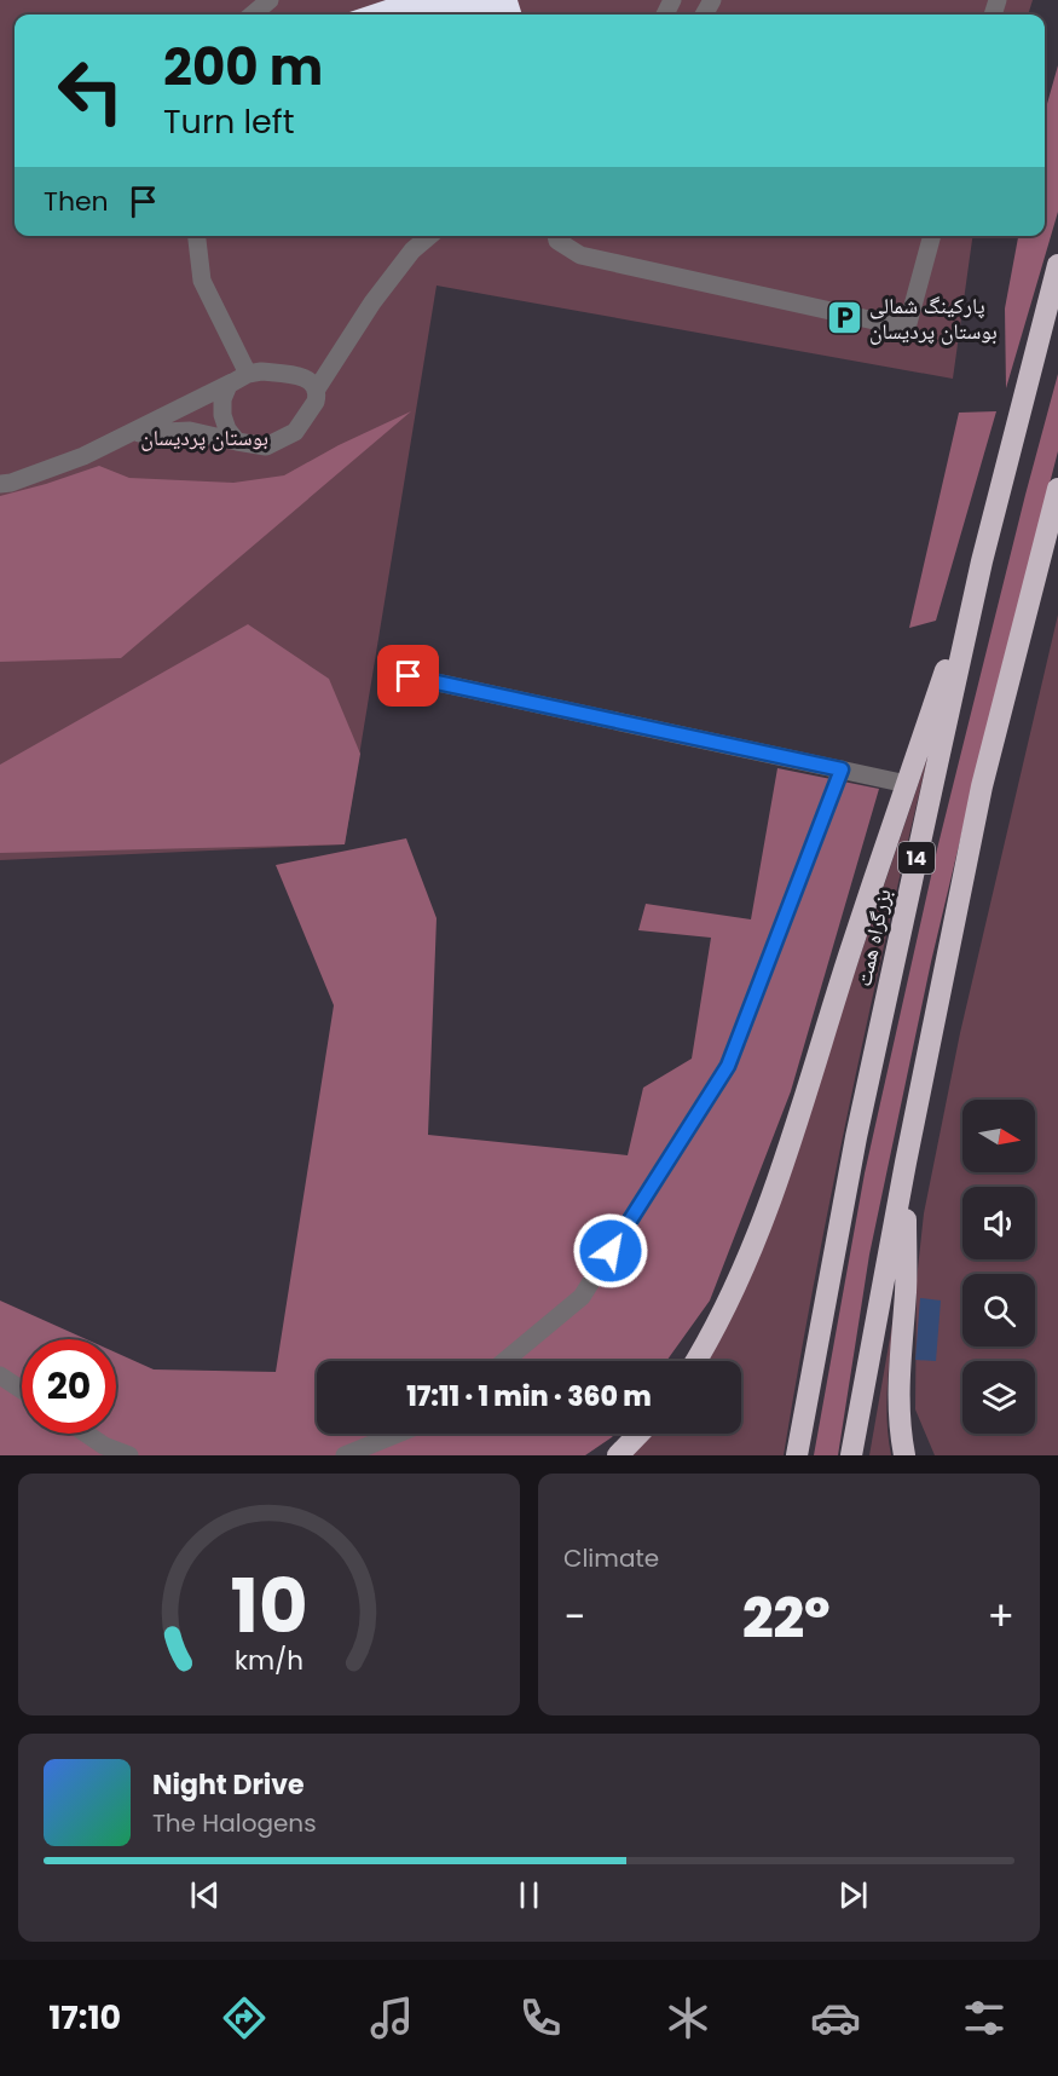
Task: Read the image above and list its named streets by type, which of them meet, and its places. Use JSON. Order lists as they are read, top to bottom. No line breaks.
{"streets":{"highway":["14","بزرگراه همت"]},"parks":["بوستان پردیسان"],"places":{"parking":["پارکینگ شمالی بوستان پردیسان"]},"north":"right","page":{"turn":["200 m","Turn left"],"then":"Then","limit":"20","trip":"17:11 · 1 min · 360 m","tile":"Climate","heat":["−","22°","+"],"song":["Night Drive","The Halogens"],"tabs":"17:10","gauge":["10","km/h"]}}
